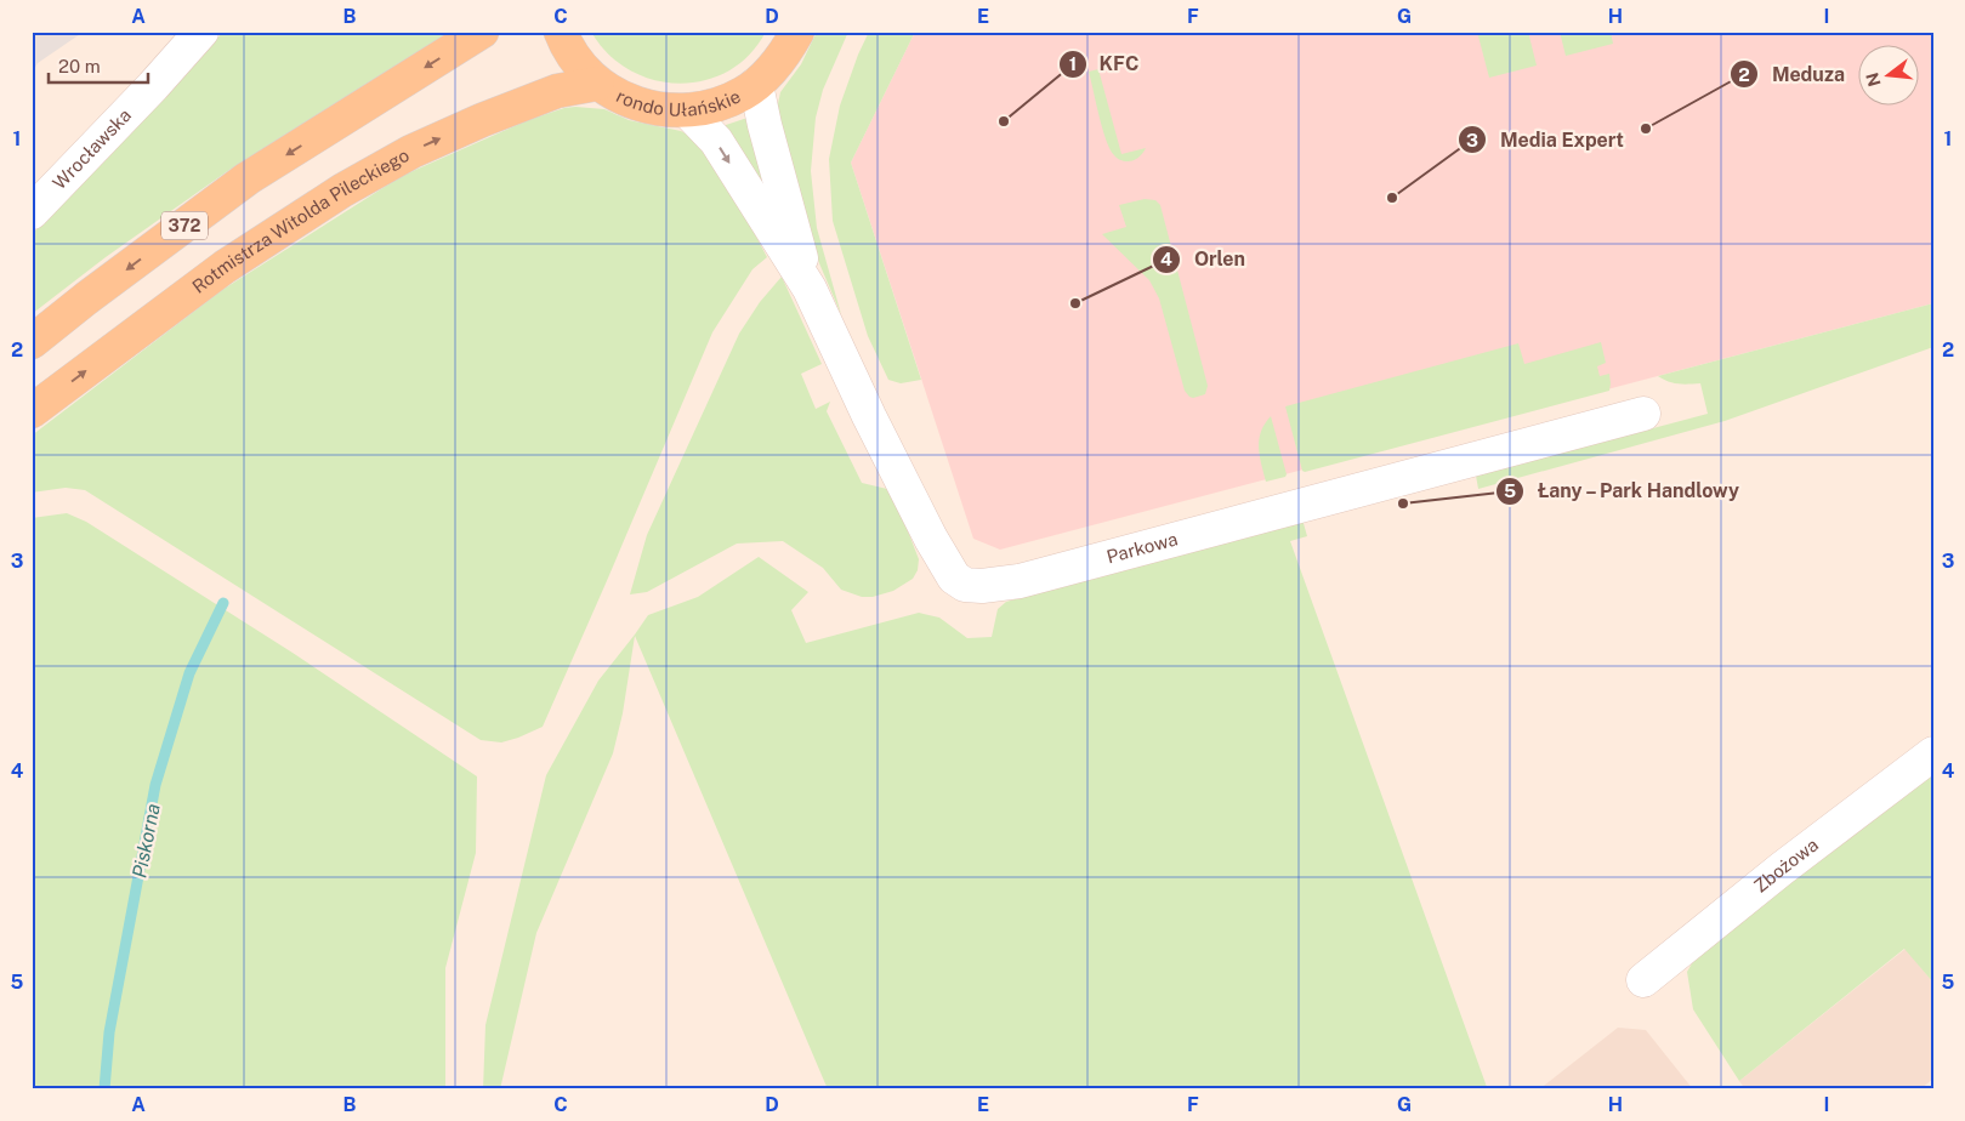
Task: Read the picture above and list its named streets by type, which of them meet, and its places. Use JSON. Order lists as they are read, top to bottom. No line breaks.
{"streets":{"main road":["rondo Ułańskie","Rotmistrza Witolda Pileckiego","372"],"street":["Wrocławska","Parkowa","Zbożowa"]},"crossings":[["rondo Ułańskie","Rotmistrza Witolda Pileckiego"]],"water":["Piskorna"],"places":["KFC","Meduza","Media Expert","Orlen","Łany – Park Handlowy"],"scale_bar":"20 m","north":"left","grid":{"columns":["A","B","C","D","E","F","G","H","I"],"rows":["1","2","3","4","5"]}}
